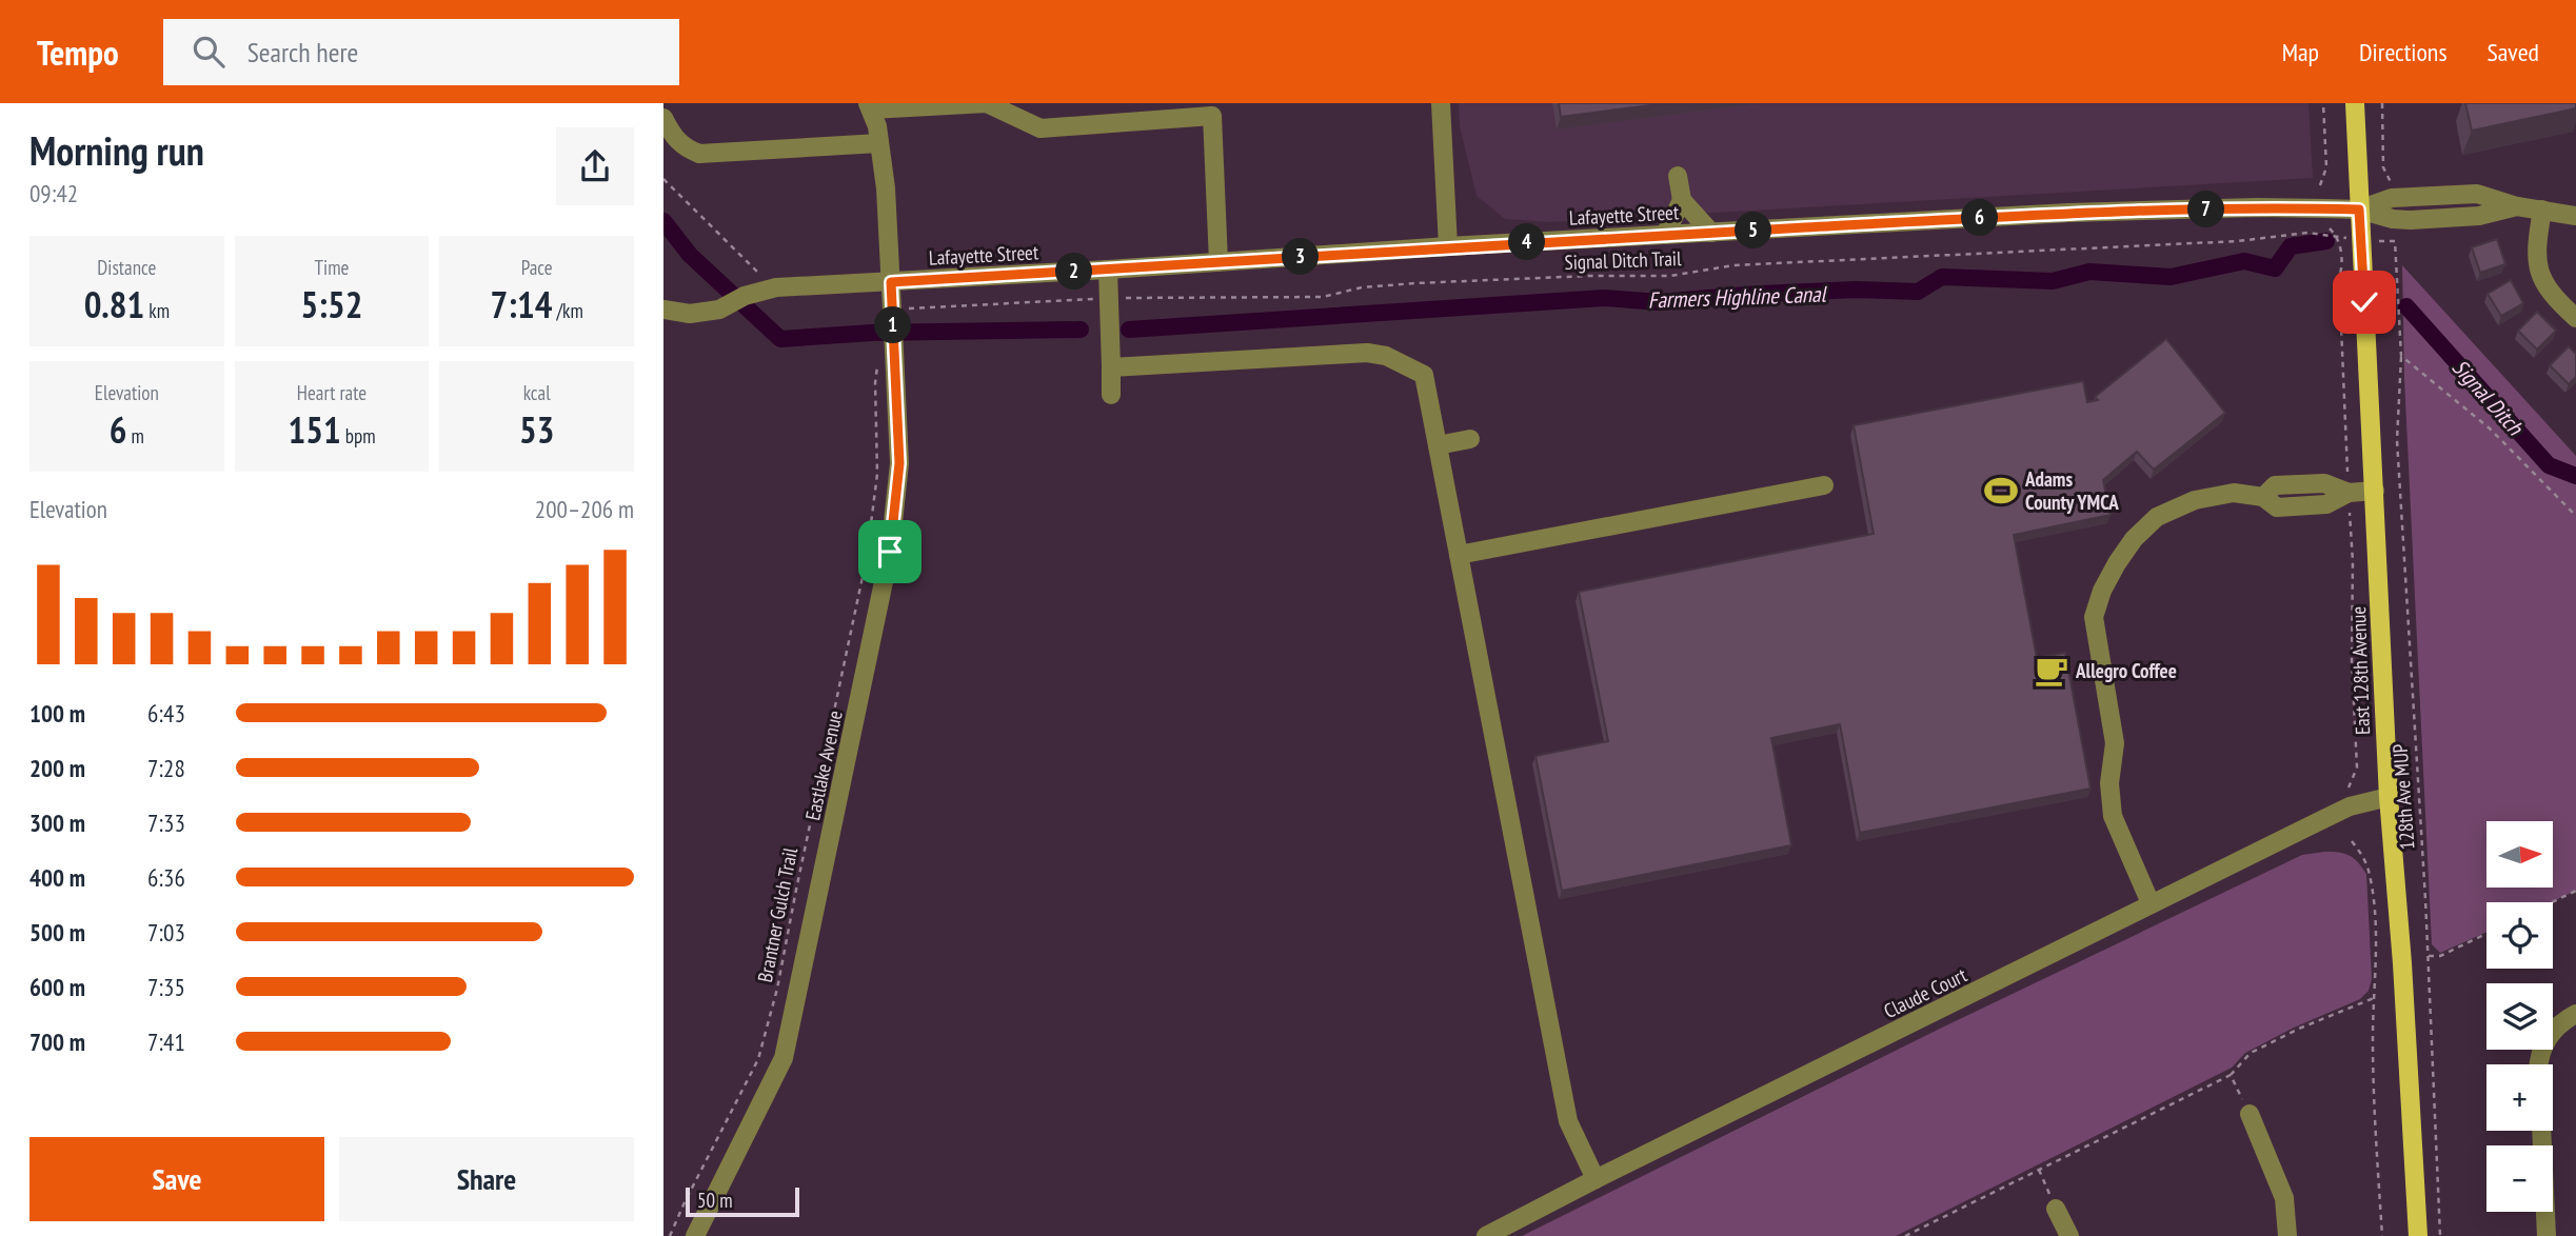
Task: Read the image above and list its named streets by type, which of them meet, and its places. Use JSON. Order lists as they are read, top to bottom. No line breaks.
{"streets":{"main road":["East 128th Avenue"],"street":["Lafayette Street","Eastlake Avenue","Claude Court"],"path":["Signal Ditch Trail","128th Ave MUP","Brantner Gulch Trail"]},"crossings":[["Lafayette Street","East 128th Avenue"],["Lafayette Street","Eastlake Avenue"],["East 128th Avenue","Claude Court"]],"water":["Farmers Highline Canal","Signal Ditch"],"places":{"sports":["Adams County YMCA"],"cafe":["Allegro Coffee"]},"scale_bar":"50 m","north":"right","page":{"header":"Tempo","search":"Search here","nav":["Map","Directions","Saved"],"heading":["Morning run","09:42"],"pins":["7","6","5","4","3","2","1"],"stats":[["Distance","0.81 km"],["Time","5:52"],["Pace","7:14 /km"],["Elevation","6 m"],["Heart rate","151 bpm"],["kcal","53"]],"chart":["Elevation","200–206 m"],"list":[{"name":"100 m","note":"6:43"},{"name":"200 m","note":"7:28"},{"name":"300 m","note":"7:33"},{"name":"400 m","note":"6:36"},{"name":"500 m","note":"7:03"},{"name":"600 m","note":"7:35"},{"name":"700 m","note":"7:41"}],"map_buttons":["+","−"],"buttons":["Save","Share"],"scale":"50 m"}}
